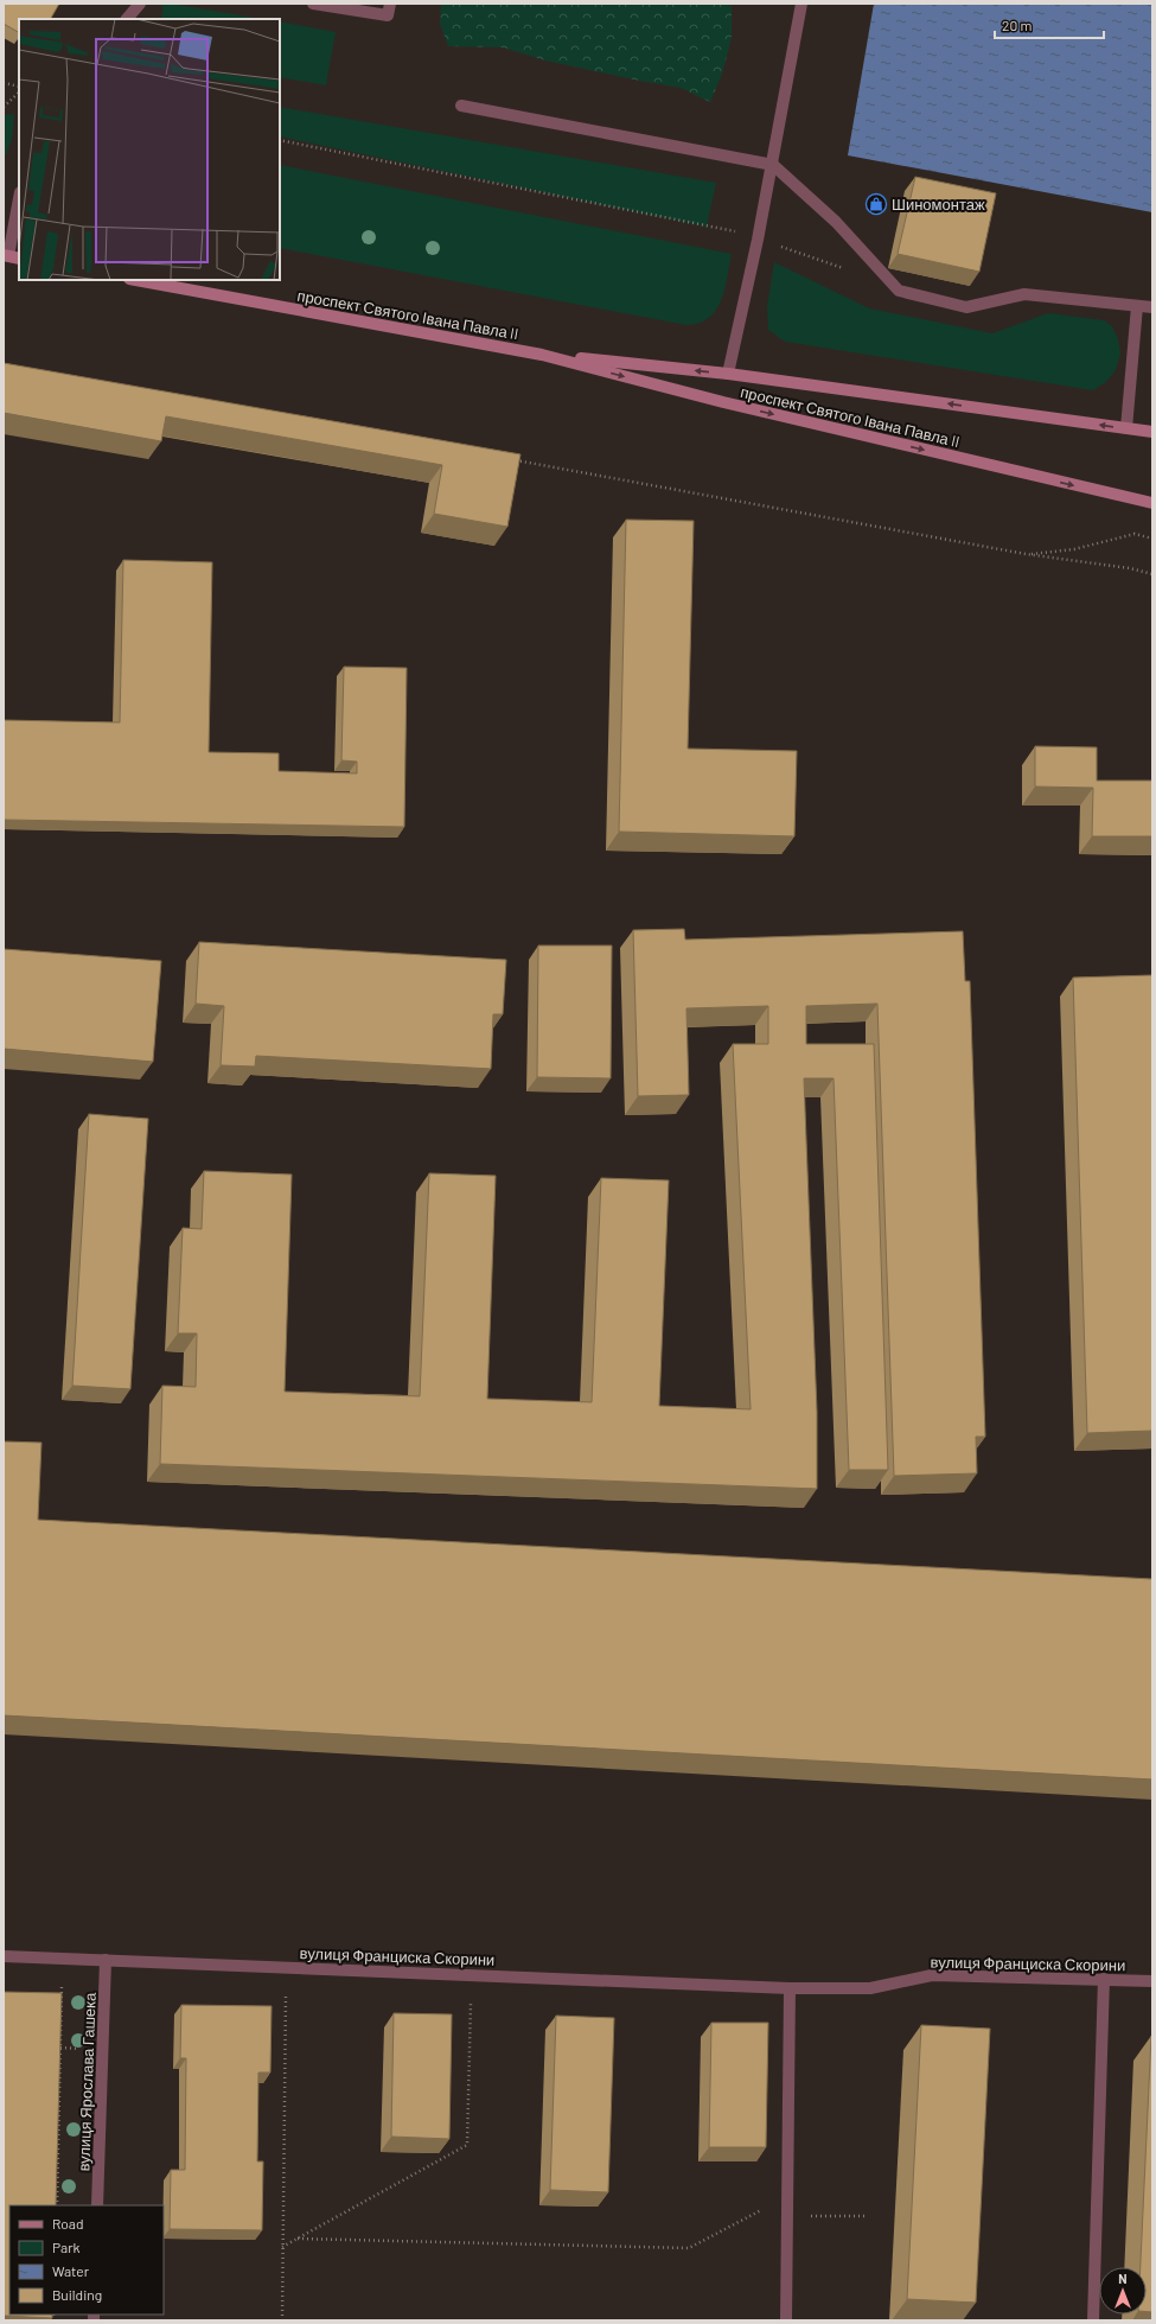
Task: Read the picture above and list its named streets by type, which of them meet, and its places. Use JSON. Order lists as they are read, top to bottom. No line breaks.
{"streets":{"main road":["проспект Святого Івана Павла II"],"street":["вулиця Франциска Скорини","вулиця Ярослава Гашека"]},"crossings":[["вулиця Франциска Скорини","вулиця Ярослава Гашека"]],"places":{"shop":["Шиномонтаж"]},"legend":["Road","Park","Water","Building"],"scale_bar":"20 m","north":"top"}
